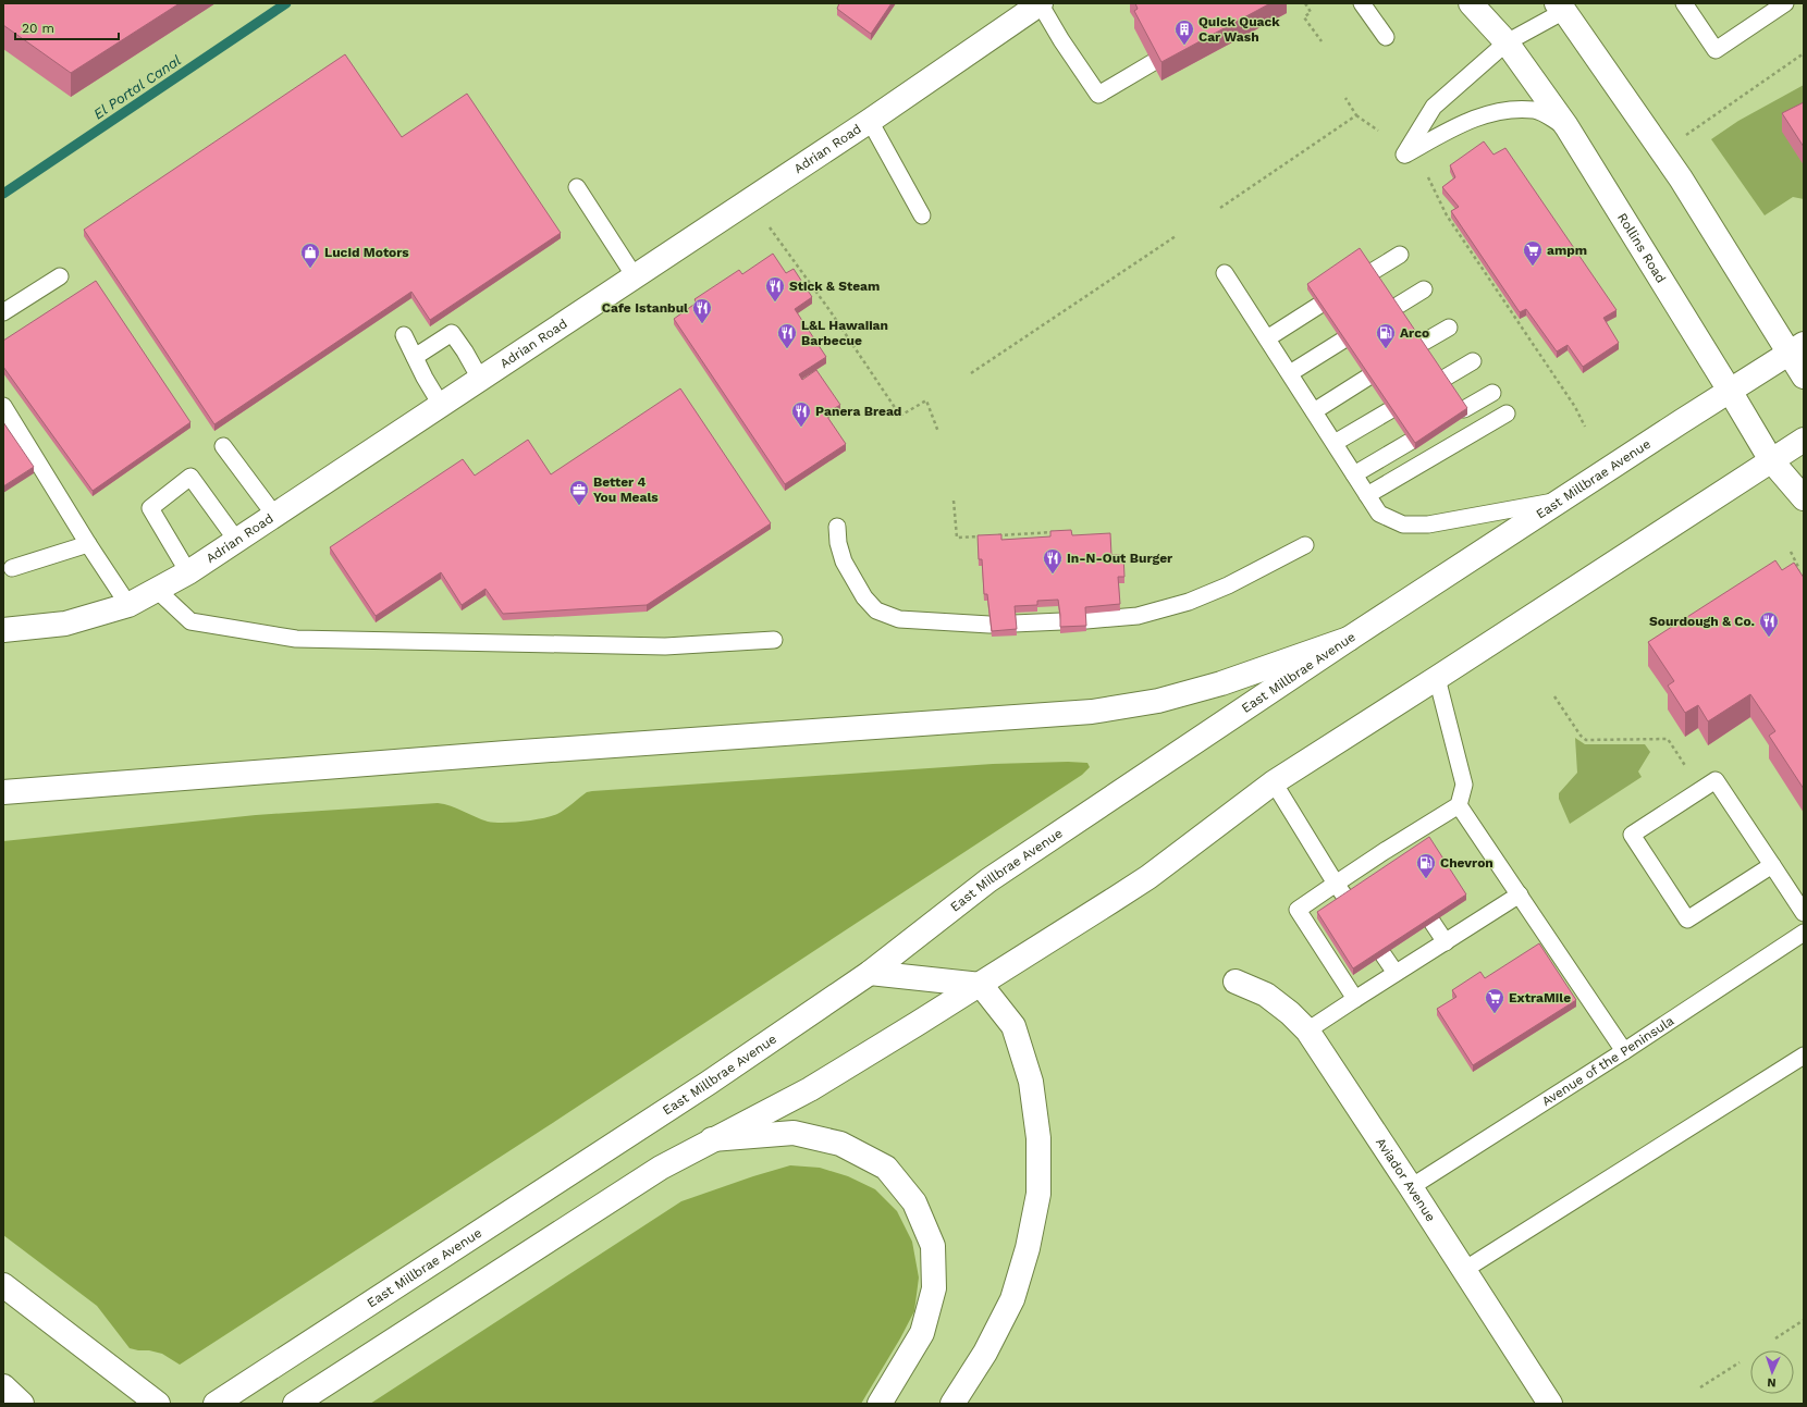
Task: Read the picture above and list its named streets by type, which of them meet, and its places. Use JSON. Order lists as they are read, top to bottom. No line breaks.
{"streets":{"main road":["Adrian Road","Rollins Road","East Millbrae Avenue","Aviador Avenue"],"lane":["Avenue of the Peninsula"]},"crossings":[["Rollins Road","East Millbrae Avenue"],["Avenue of the Peninsula","Aviador Avenue"]],"water":["El Portal Canal"],"places":{"building":["Quick Quack Car Wash"],"supermarket":["ampm","ExtraMile"],"shop":["Lucid Motors"],"restaurant":["Stick & Steam","Cafe Istanbul","L&L Hawaiian Barbecue","Panera Bread","In-N-Out Burger","Sourdough & Co."],"fuel station":["Arco","Chevron"],"office":["Better 4 You Meals"]},"scale_bar":"20 m","north":"bottom"}
